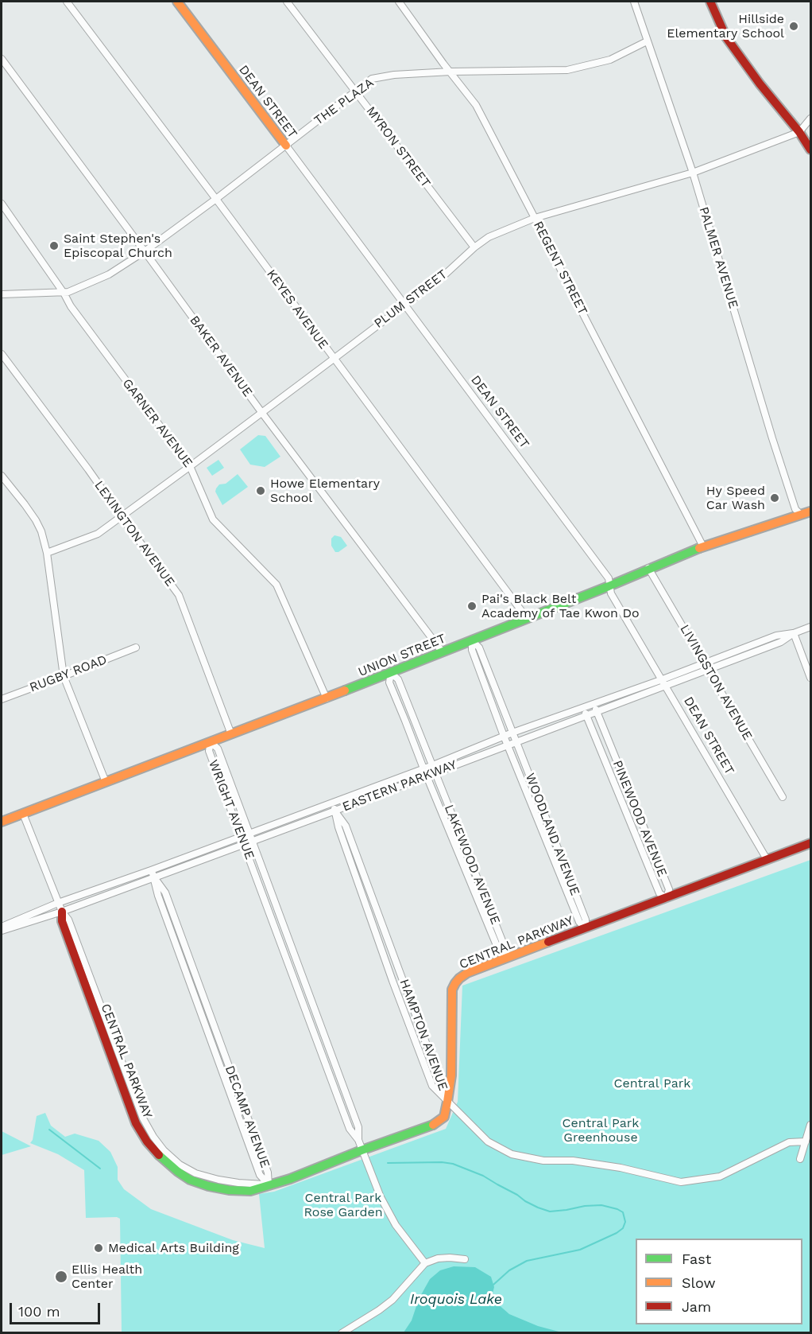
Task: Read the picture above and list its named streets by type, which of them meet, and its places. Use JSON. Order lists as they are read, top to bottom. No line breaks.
{"streets":{"street":["DEAN STREET","THE PLAZA","MYRON STREET","PALMER AVENUE","REGENT STREET","PLUM STREET","KEYES AVENUE","BAKER AVENUE","GARNER AVENUE","LEXINGTON AVENUE","UNION STREET","RUGBY ROAD","LIVINGSTON AVENUE","EASTERN PARKWAY","WRIGHT AVENUE","PINEWOOD AVENUE","WOODLAND AVENUE","LAKEWOOD AVENUE","CENTRAL PARKWAY","HAMPTON AVENUE","DECAMP AVENUE"]},"crossings":[["DEAN STREET","THE PLAZA"],["DEAN STREET","PLUM STREET"],["DEAN STREET","UNION STREET"],["DEAN STREET","EASTERN PARKWAY"],["DEAN STREET","CENTRAL PARKWAY"],["THE PLAZA","MYRON STREET"],["THE PLAZA","PALMER AVENUE"],["THE PLAZA","REGENT STREET"],["THE PLAZA","KEYES AVENUE"],["THE PLAZA","BAKER AVENUE"],["THE PLAZA","GARNER AVENUE"],["MYRON STREET","PLUM STREET"],["PALMER AVENUE","PLUM STREET"],["PALMER AVENUE","UNION STREET"],["REGENT STREET","PLUM STREET"],["REGENT STREET","UNION STREET"],["PLUM STREET","KEYES AVENUE"],["PLUM STREET","BAKER AVENUE"],["PLUM STREET","GARNER AVENUE"],["PLUM STREET","LEXINGTON AVENUE"],["KEYES AVENUE","UNION STREET"],["BAKER AVENUE","UNION STREET"],["GARNER AVENUE","UNION STREET"],["LEXINGTON AVENUE","UNION STREET"],["UNION STREET","LIVINGSTON AVENUE"],["UNION STREET","WRIGHT AVENUE"],["UNION STREET","WOODLAND AVENUE"],["UNION STREET","LAKEWOOD AVENUE"],["UNION STREET","CENTRAL PARKWAY"],["LIVINGSTON AVENUE","EASTERN PARKWAY"],["EASTERN PARKWAY","WRIGHT AVENUE"],["EASTERN PARKWAY","PINEWOOD AVENUE"],["EASTERN PARKWAY","WOODLAND AVENUE"],["EASTERN PARKWAY","LAKEWOOD AVENUE"],["EASTERN PARKWAY","CENTRAL PARKWAY"],["EASTERN PARKWAY","HAMPTON AVENUE"],["EASTERN PARKWAY","DECAMP AVENUE"],["WRIGHT AVENUE","CENTRAL PARKWAY"],["PINEWOOD AVENUE","CENTRAL PARKWAY"],["WOODLAND AVENUE","CENTRAL PARKWAY"],["LAKEWOOD AVENUE","CENTRAL PARKWAY"],["CENTRAL PARKWAY","HAMPTON AVENUE"],["CENTRAL PARKWAY","DECAMP AVENUE"]],"water":["Iroquois Lake"],"parks":["Central Park","Central Park Greenhouse","Central Park Rose Garden"],"places":["Hillside Elementary School","Saint Stephen's Episcopal Church","Howe Elementary School","Hy Speed Car Wash","Pai's Black Belt Academy of Tae Kwon Do","Medical Arts Building","Ellis Health Center"],"legend":["Fast","Slow","Jam"],"scale_bar":"100 m"}
